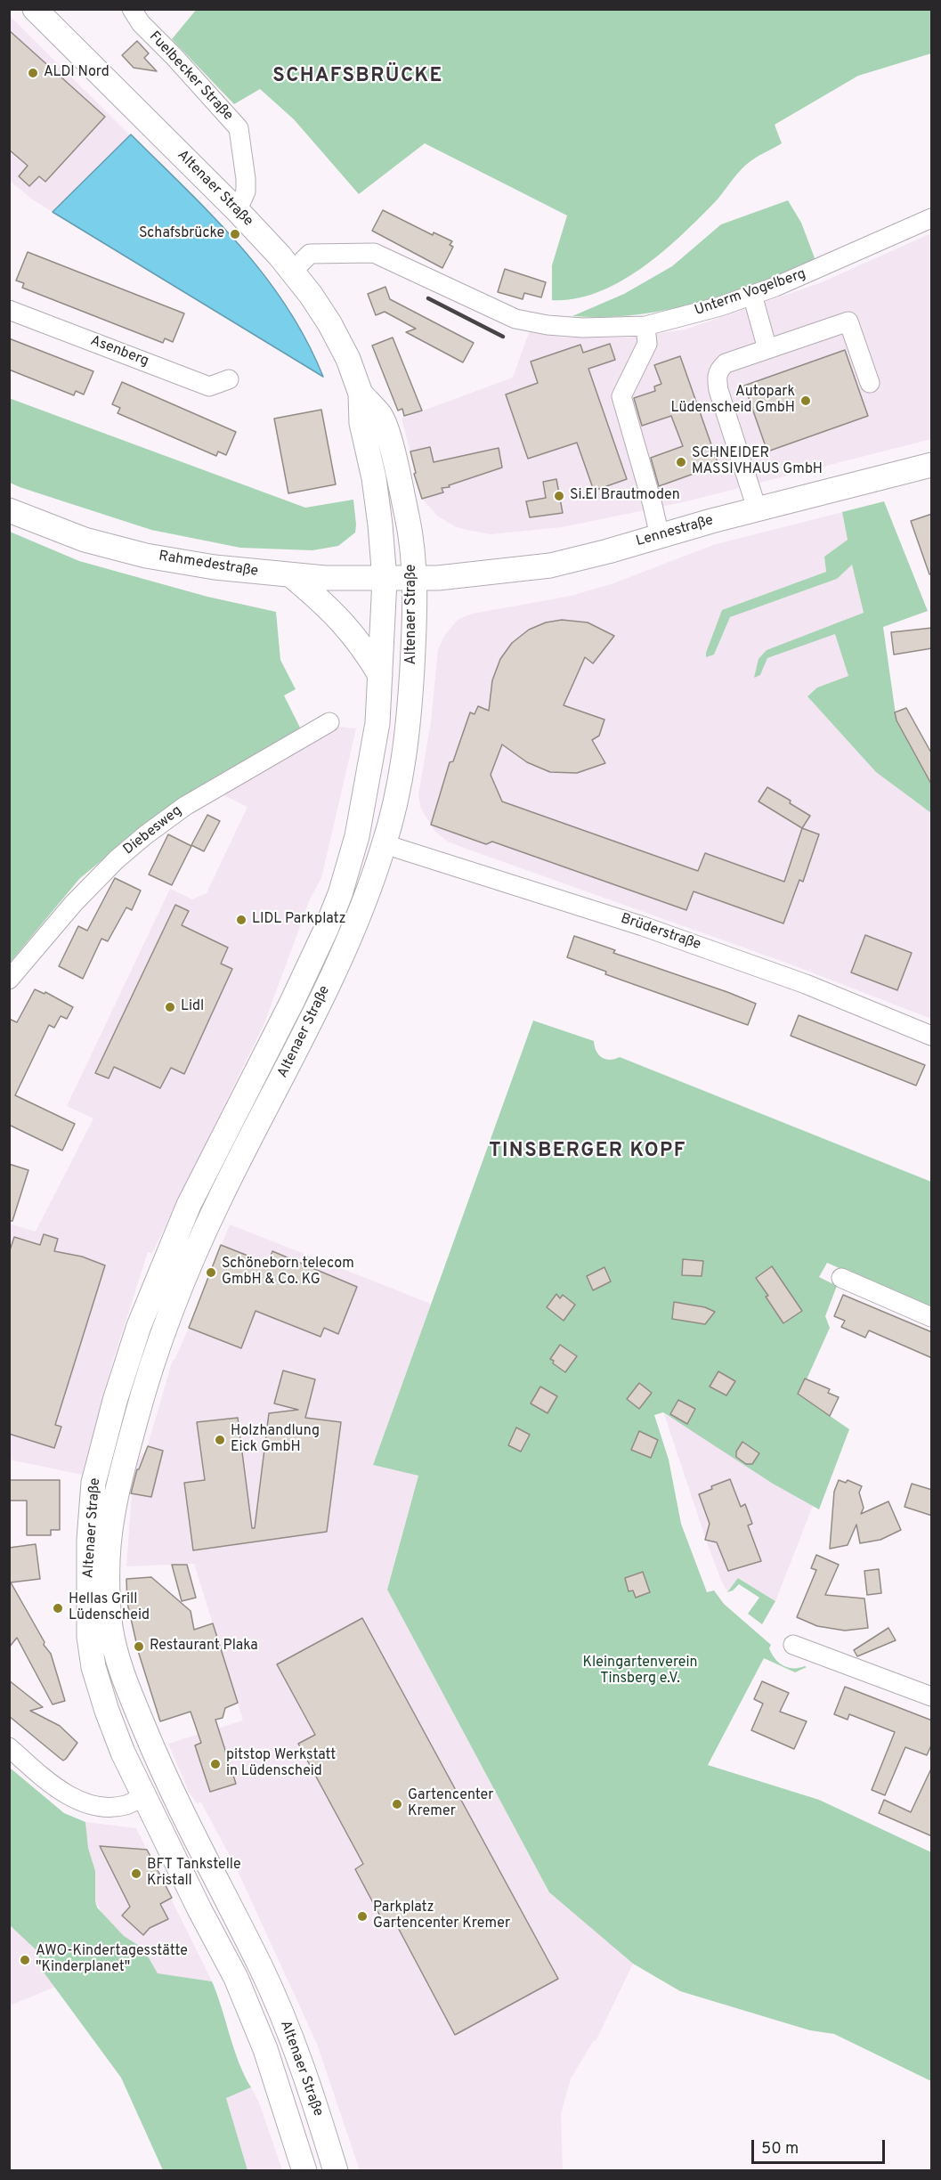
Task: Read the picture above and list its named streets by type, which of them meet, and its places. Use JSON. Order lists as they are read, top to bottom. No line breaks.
{"streets":{"main road":["Altenaer Straße","Lennestraße","Rahmedestraße"],"street":["Fuelbecker Straße","Unterm Vogelberg","Asenberg","Diebesweg","Brüderstraße"]},"crossings":[["Fuelbecker Straße","Altenaer Straße"],["Altenaer Straße","Unterm Vogelberg"],["Altenaer Straße","Lennestraße"],["Altenaer Straße","Rahmedestraße"],["Altenaer Straße","Brüderstraße"],["Lennestraße","Rahmedestraße"]],"districts":["SCHAFSBRÜCKE","TINSBERGER KOPF"],"parks":["Kleingartenverein Tinsberg e.V."],"places":["ALDI Nord","Schafsbrücke","Autopark Lüdenscheid GmbH","SCHNEIDER MASSIVHAUS GmbH","Si.El Brautmoden","LIDL Parkplatz","Lidl","Schöneborn telecom GmbH & Co. KG","Holzhandlung Eick GmbH","Hellas Grill Lüdenscheid","Restaurant Plaka","pitstop Werkstatt in Lüdenscheid","Gartencenter Kremer","BFT Tankstelle Kristall","Parkplatz Gartencenter Kremer","AWO-Kindertagesstätte \"Kinderplanet\""],"scale_bar":"50 m"}
